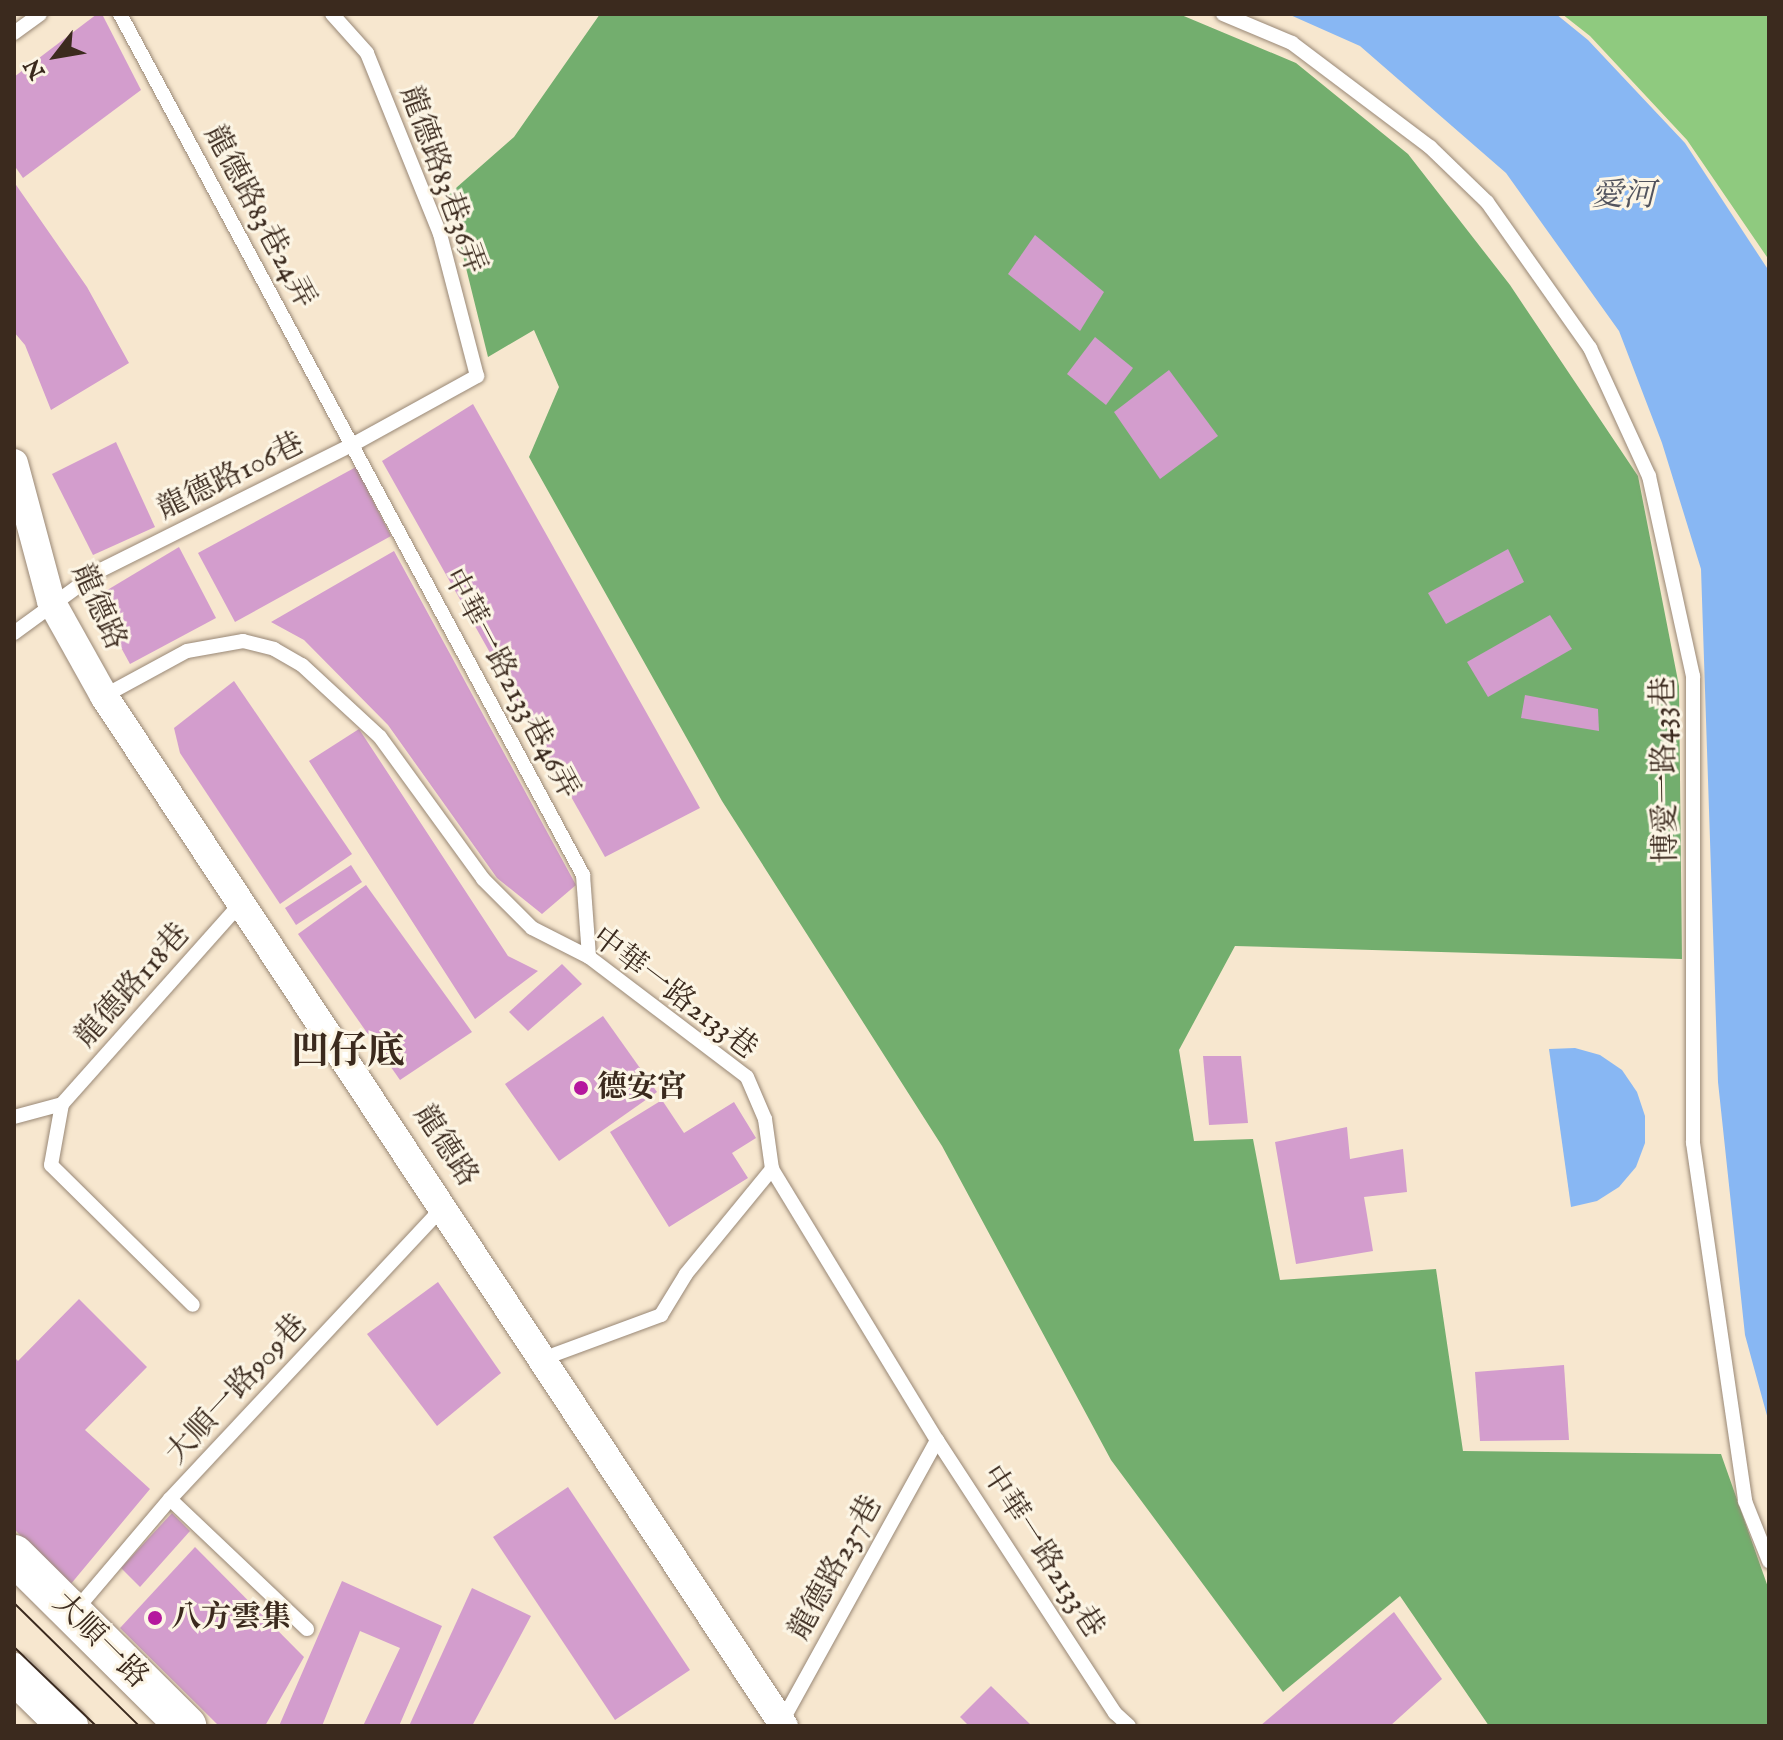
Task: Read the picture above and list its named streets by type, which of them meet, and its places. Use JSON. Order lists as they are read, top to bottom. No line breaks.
{"streets":{"street":["龍德路","大順一路"],"lane":["龍德路83巷36弄","龍德路83巷24弄","龍德路106巷","中華一路2133巷46弄","博愛一路433巷","龍德路118巷","中華一路2133巷","大順一路909巷","龍德路237巷"]},"crossings":[["龍德路83巷36弄","龍德路106巷"],["龍德路83巷24弄","龍德路106巷"],["龍德路83巷24弄","中華一路2133巷46弄"],["龍德路106巷","龍德路"],["龍德路106巷","中華一路2133巷46弄"],["龍德路","龍德路118巷"],["龍德路","中華一路2133巷"],["龍德路","大順一路909巷"],["龍德路","龍德路237巷"],["中華一路2133巷46弄","中華一路2133巷"],["中華一路2133巷","龍德路237巷"],["大順一路909巷","大順一路"]],"districts":["凹仔底"],"water":["愛河"],"places":["德安宮","八方雲集"],"north":"bottom left"}
